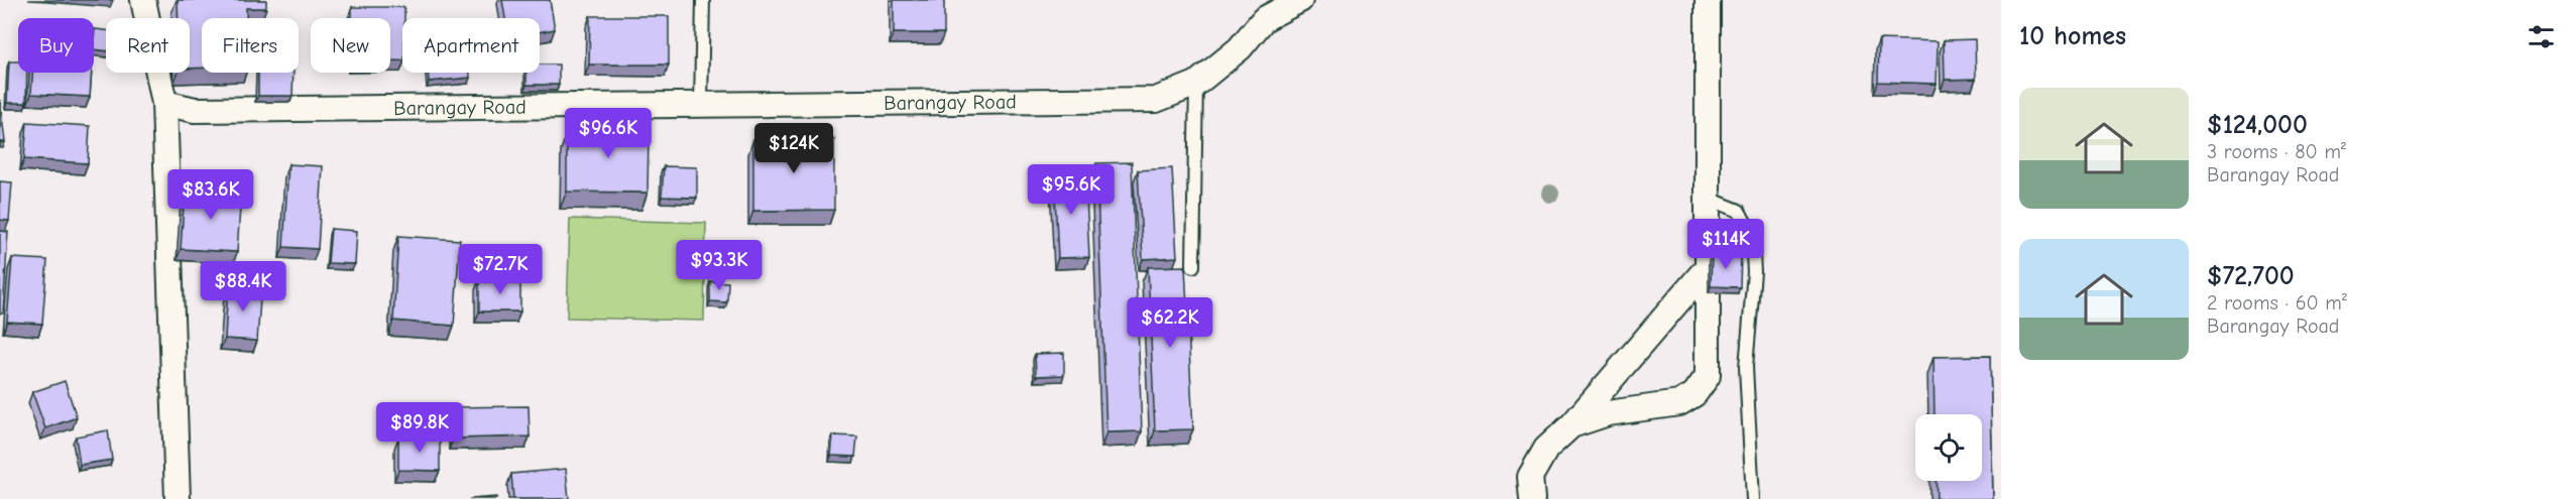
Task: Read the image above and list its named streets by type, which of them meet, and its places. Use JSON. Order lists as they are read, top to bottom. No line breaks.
{"streets":{"street":["Barangay Road"]},"page":{"heading":"10 homes","chip":["Buy","Rent","Filters","New","Apartment"],"list":[{"name":"$124,000","note":"3 rooms · 80 m² · Barangay Road"},{"name":"$72,700","note":"2 rooms · 60 m² · Barangay Road"}],"price":["$96.6K","$124K","$95.6K","$83.6K","$114K","$93.3K","$72.7K","$88.4K","$62.2K","$89.8K"]}}
